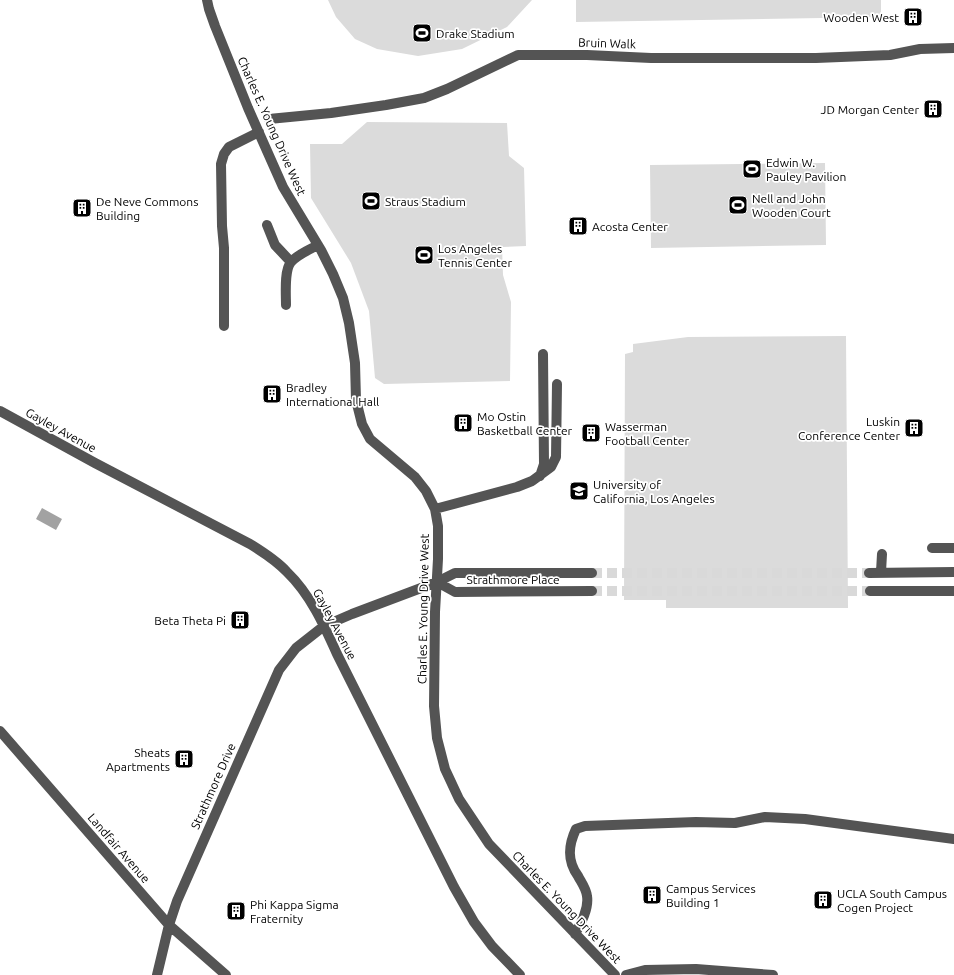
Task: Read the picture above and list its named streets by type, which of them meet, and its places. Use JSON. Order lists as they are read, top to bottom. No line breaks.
{"streets":{"street":["Bruin Walk","Charles E. Young Drive West","Gayley Avenue","Strathmore Place","Strathmore Drive","Landfair Avenue"]},"crossings":[["Charles E. Young Drive West","Strathmore Place"],["Gayley Avenue","Strathmore Place"],["Gayley Avenue","Strathmore Drive"],["Strathmore Place","Strathmore Drive"],["Strathmore Drive","Landfair Avenue"]],"places":{"building":["Wooden West","JD Morgan Center","De Neve Commons Building","Acosta Center","Bradley International Hall","Mo Ostin Basketball Center","Luskin Conference Center","Wasserman Football Center","Beta Theta Pi","Sheats Apartments","Campus Services Building 1","UCLA South Campus Cogen Project","Phi Kappa Sigma Fraternity"],"sports":["Drake Stadium","Edwin W. Pauley Pavilion","Straus Stadium","Nell and John Wooden Court","Los Angeles Tennis Center"],"school or university":["University of California, Los Angeles"]}}
